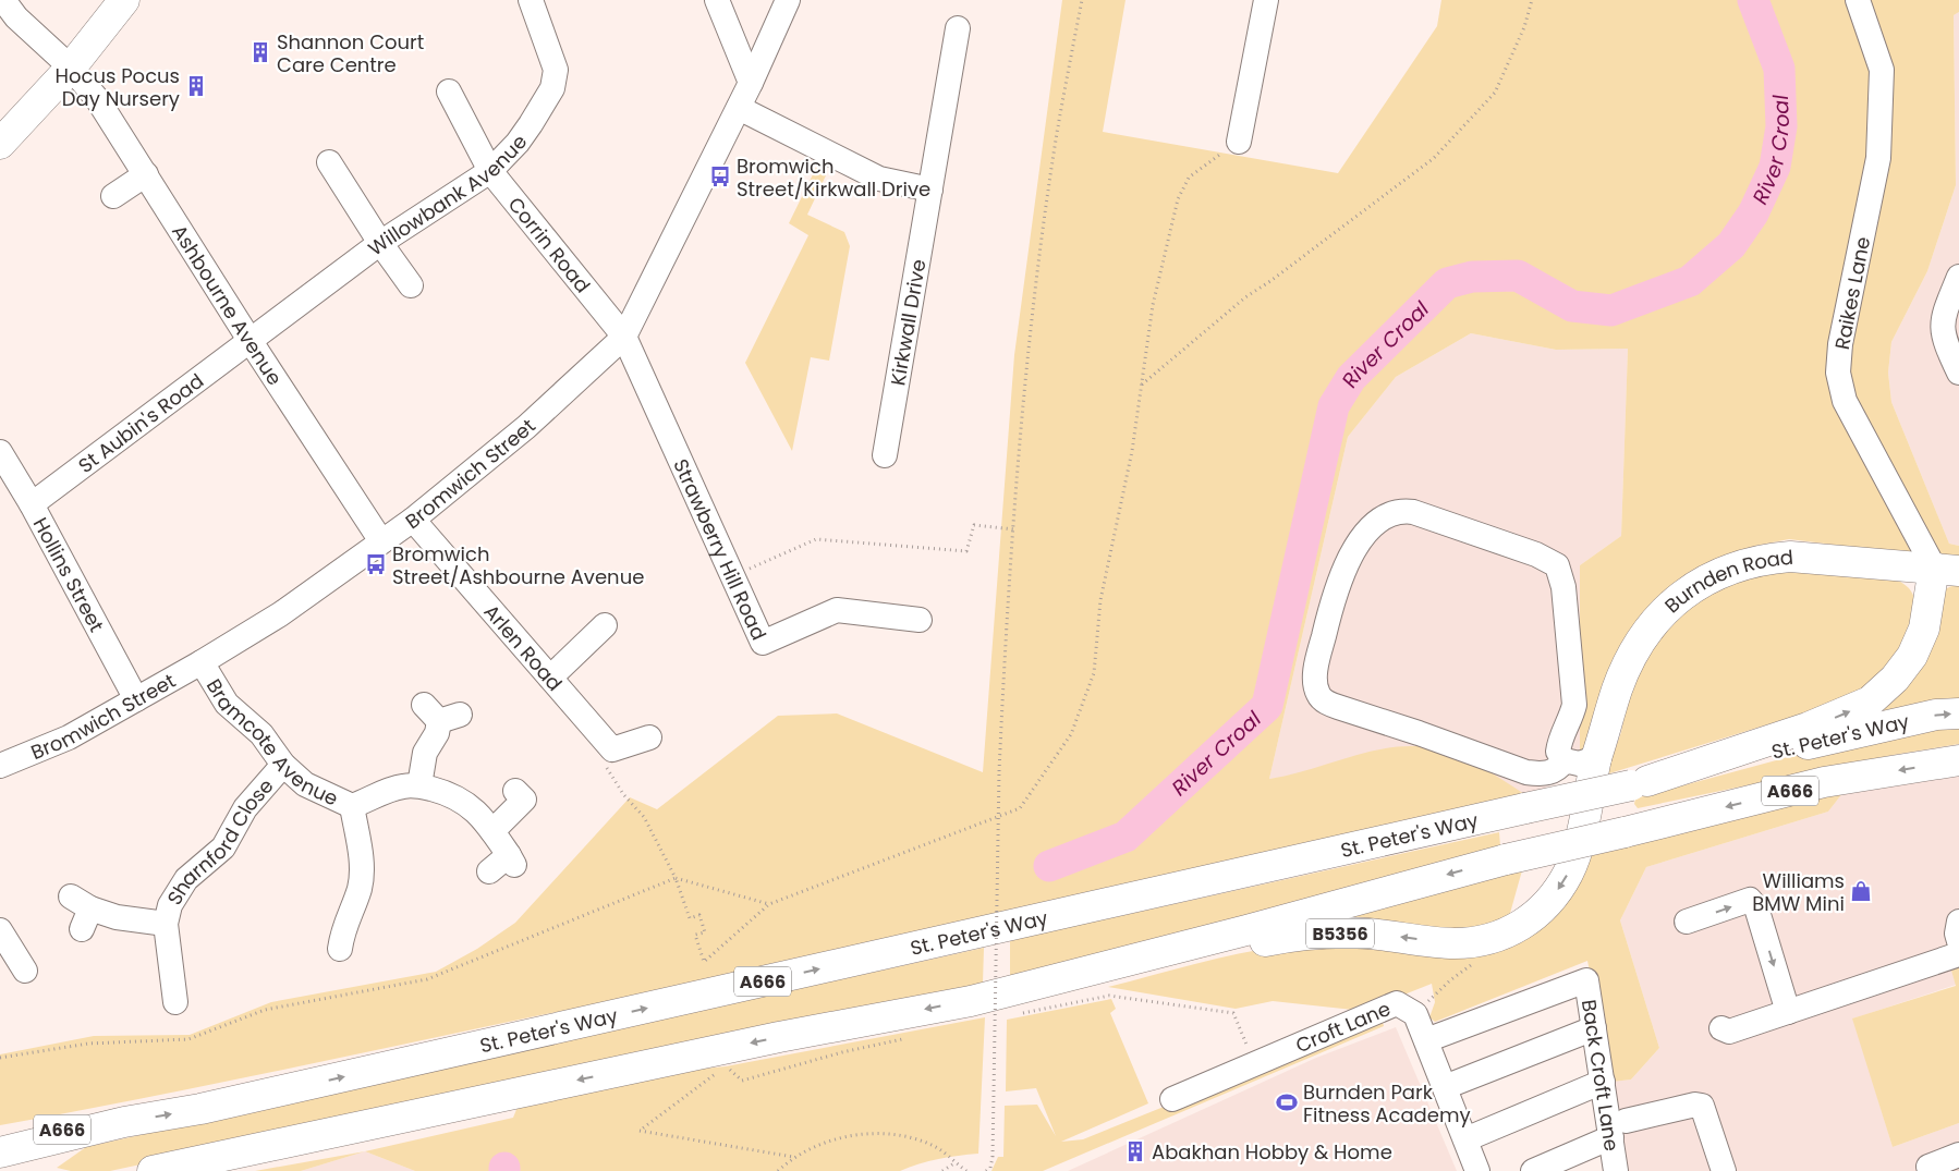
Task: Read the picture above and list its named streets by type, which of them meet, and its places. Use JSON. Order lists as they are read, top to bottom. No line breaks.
{"streets":{"main road":["Burnden Road","St. Peter's Way","A666","B5356"],"street":["Willowbank Avenue","Corrin Road","Raikes Lane","Ashbourne Avenue","Kirkwall Drive","St Aubin's Road","Bromwich Street","Strawberry Hill Road","Hollins Street","Arlen Road","Bramcote Avenue","Sharnford Close","Croft Lane","Back Croft Lane"]},"crossings":[["Willowbank Avenue","Corrin Road"],["Willowbank Avenue","Ashbourne Avenue"],["Willowbank Avenue","St Aubin's Road"],["Corrin Road","Bromwich Street"],["Corrin Road","Strawberry Hill Road"],["Raikes Lane","Burnden Road"],["Ashbourne Avenue","St Aubin's Road"],["Ashbourne Avenue","Bromwich Street"],["St Aubin's Road","Hollins Street"],["Bromwich Street","Strawberry Hill Road"],["Bromwich Street","Hollins Street"],["Bromwich Street","Arlen Road"],["Bromwich Street","Bramcote Avenue"],["Burnden Road","B5356"],["St. Peter's Way","A666"],["Bramcote Avenue","Sharnford Close"],["A666","B5356"],["Croft Lane","Back Croft Lane"]],"water":["River Croal"],"places":{"building":["Shannon Court Care Centre","Hocus Pocus Day Nursery","Abakhan Hobby & Home"],"bus stop":["Bromwich Street/Kirkwall Drive","Bromwich Street/Ashbourne Avenue"],"shop":["Williams BMW Mini"],"sports":["Burnden Park Fitness Academy"]}}
